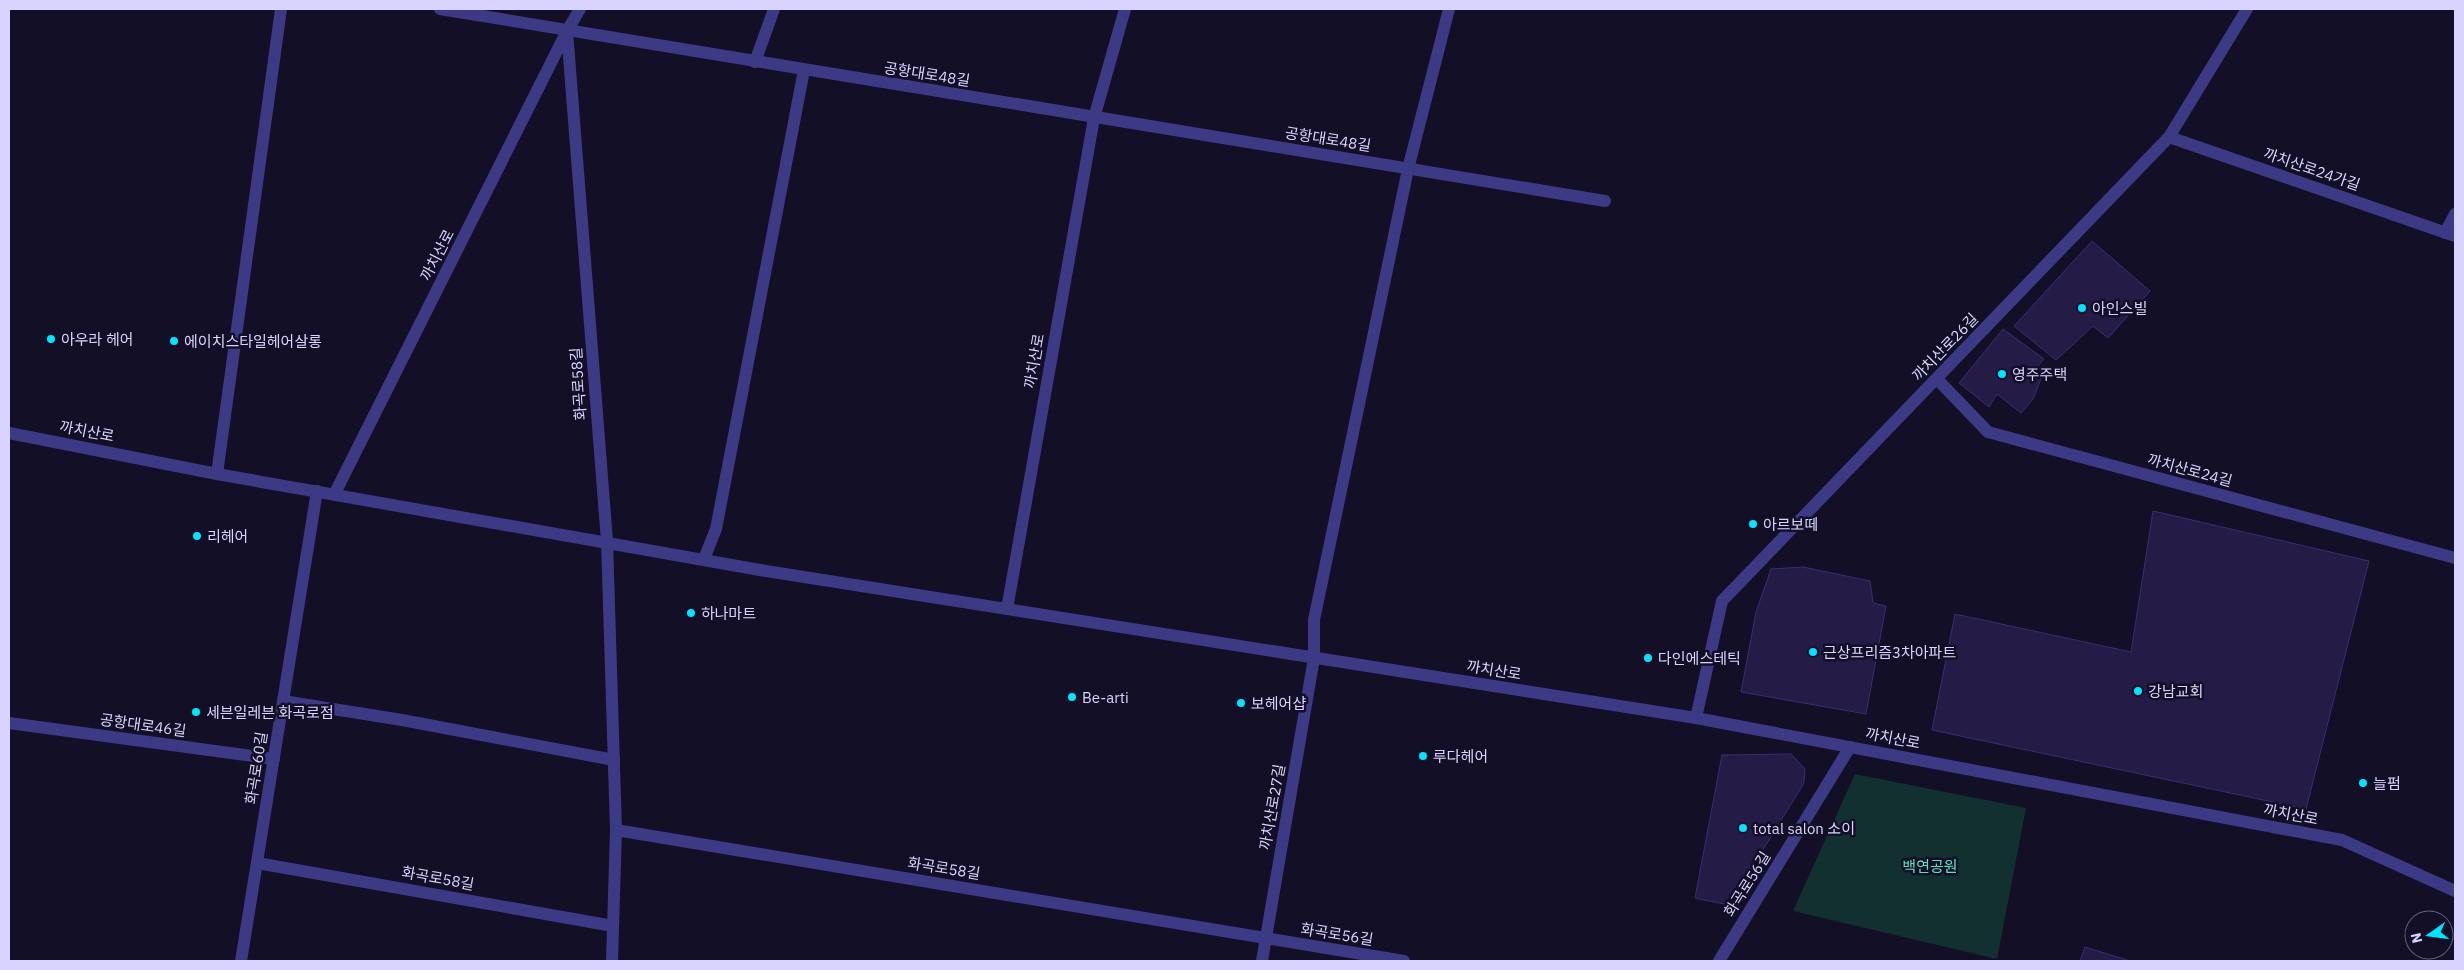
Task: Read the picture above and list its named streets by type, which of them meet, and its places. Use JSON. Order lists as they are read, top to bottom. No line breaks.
{"streets":{"street":["공항대로48길","까치산로24가길","까치산로","까치산로26길","화곡로58길","까치산로24길","공항대로46길","화곡로60길","까치산로27길","화곡로56길"]},"crossings":[["공항대로48길","까치산로"],["공항대로48길","화곡로58길"],["까치산로24가길","까치산로26길"],["까치산로","까치산로26길"],["까치산로","화곡로58길"],["까치산로","화곡로60길"],["까치산로","까치산로27길"],["까치산로","화곡로56길"],["까치산로26길","까치산로24길"],["화곡로58길","화곡로60길"],["화곡로58길","까치산로27길"],["화곡로58길","화곡로56길"],["공항대로46길","화곡로60길"],["까치산로27길","화곡로56길"]],"parks":["백연공원"],"places":["아인스빌","아우라 헤어","에이치스타일헤어살롱","영주주택","아르보떼","리헤어","하나마트","근상프리즘3차아파트","다인에스테틱","강남교회","Be-arti","보헤어샵","세븐일레븐 화곡로점","루다헤어","늘펌","total salon 소이"],"north":"left"}
